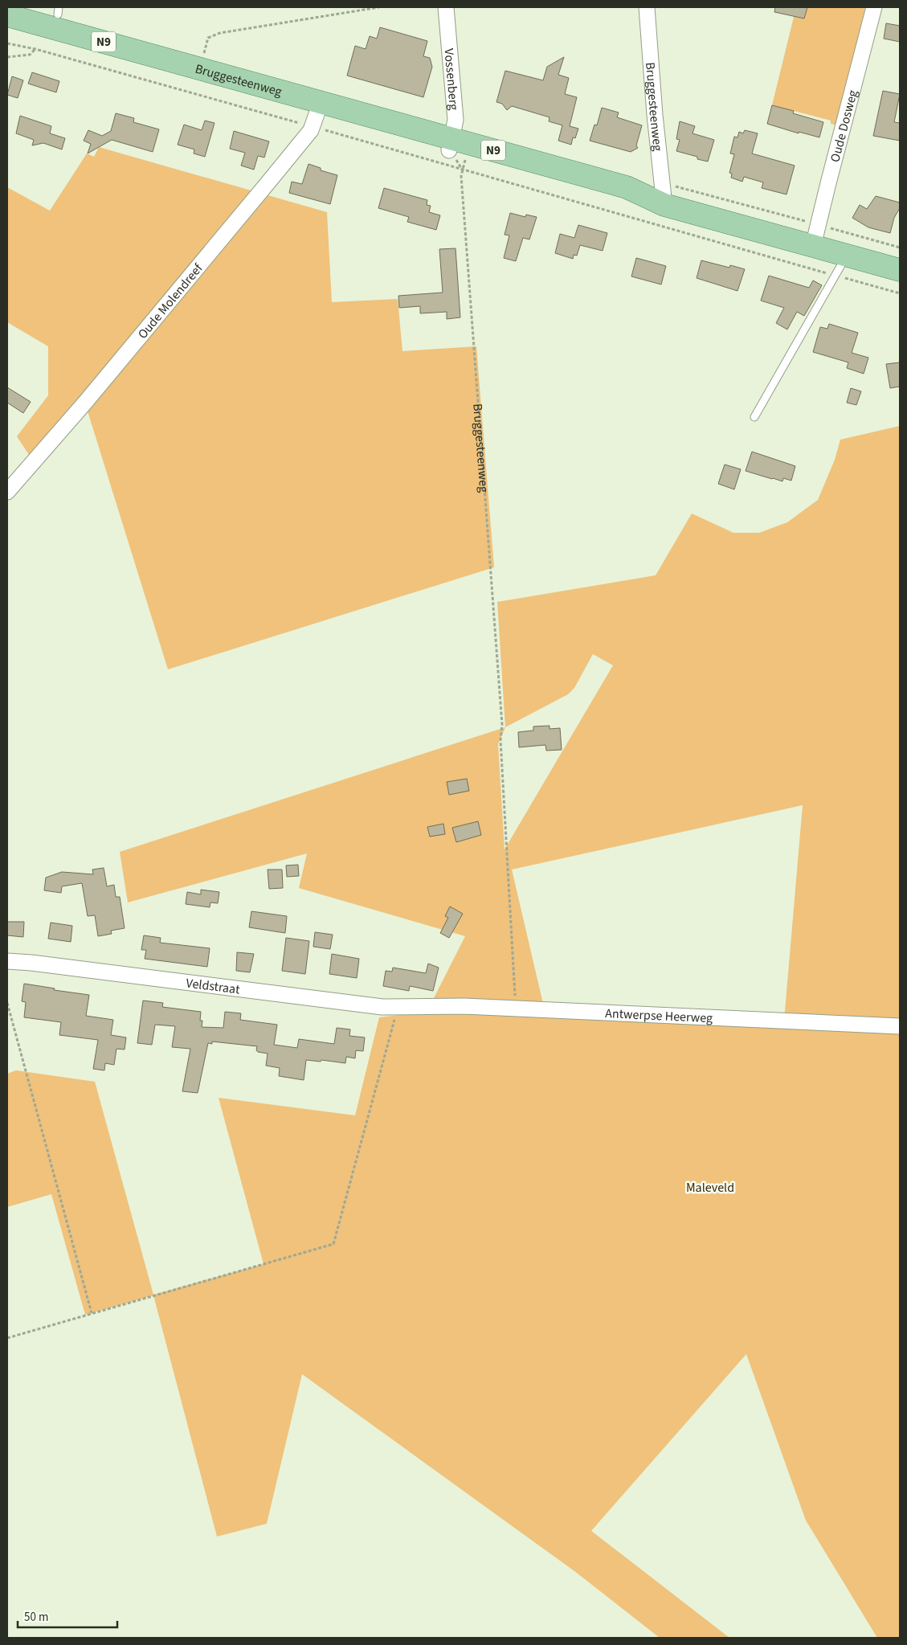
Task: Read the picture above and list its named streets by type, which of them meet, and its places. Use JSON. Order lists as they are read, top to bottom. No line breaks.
{"streets":{"main road":["N9","Bruggesteenweg"],"street":["Vossenberg","Oude Dosweg","Oude Molendreef","Veldstraat","Antwerpse Heerweg"]},"crossings":[["N9","Bruggesteenweg"],["Vossenberg","Bruggesteenweg"],["Bruggesteenweg","Oude Dosweg"],["Bruggesteenweg","Oude Molendreef"],["Bruggesteenweg","Antwerpse Heerweg"],["Veldstraat","Antwerpse Heerweg"]],"parks":["Maleveld"],"scale_bar":"50 m"}
